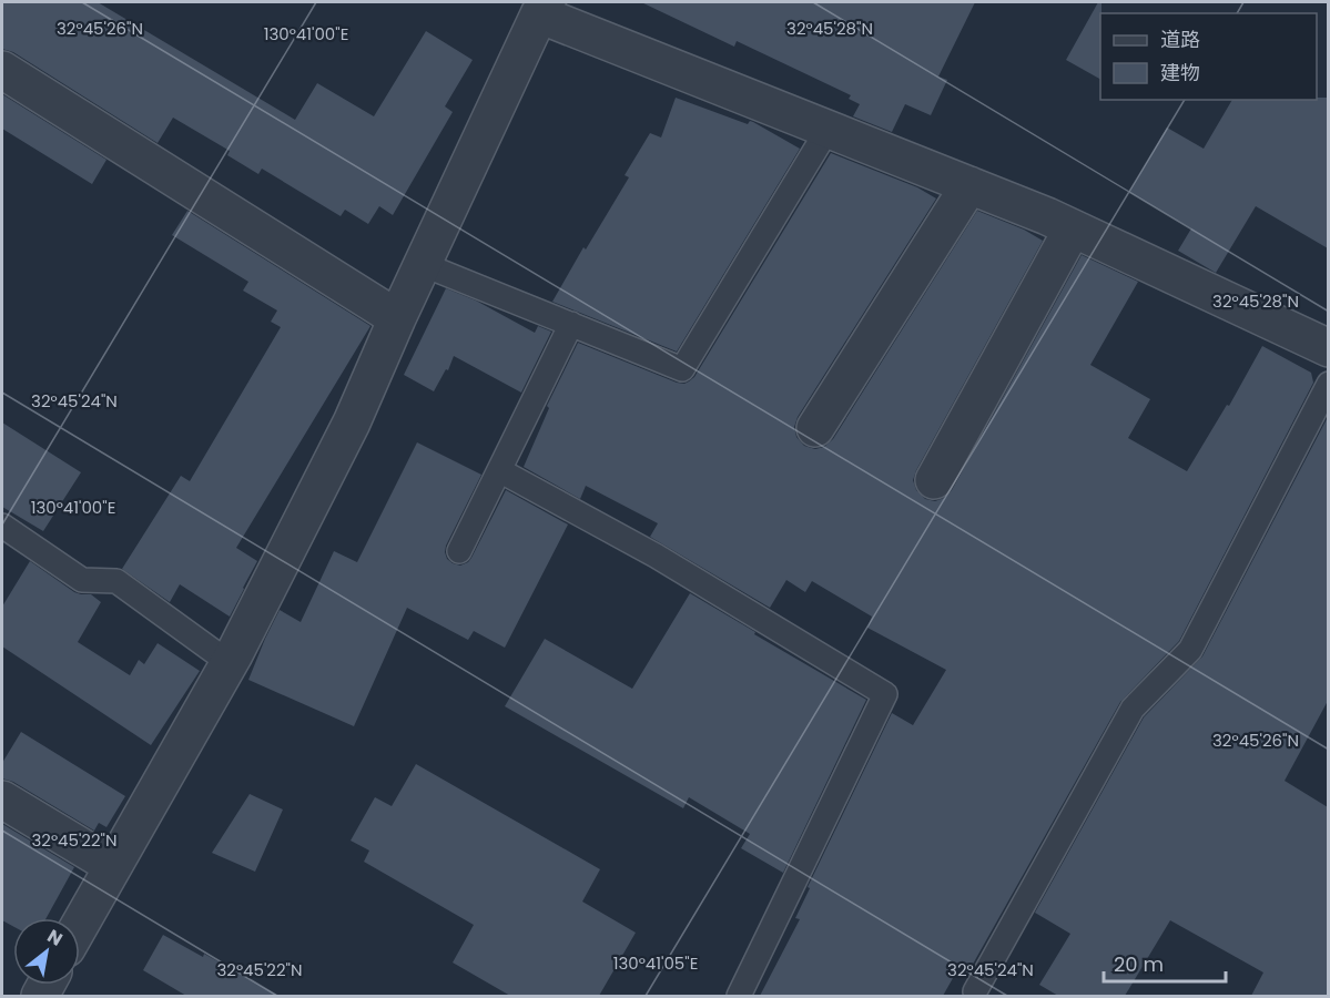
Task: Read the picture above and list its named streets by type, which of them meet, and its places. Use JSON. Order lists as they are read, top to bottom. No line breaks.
{"legend":["道路","建物"],"scale_bar":"20 m","north":"top right","coordinates":["32°45'26\"N","32°45'28\"N","130°41'00\"E","32°45'24\"N","32°45'22\"N","130°41'05\"E"]}
